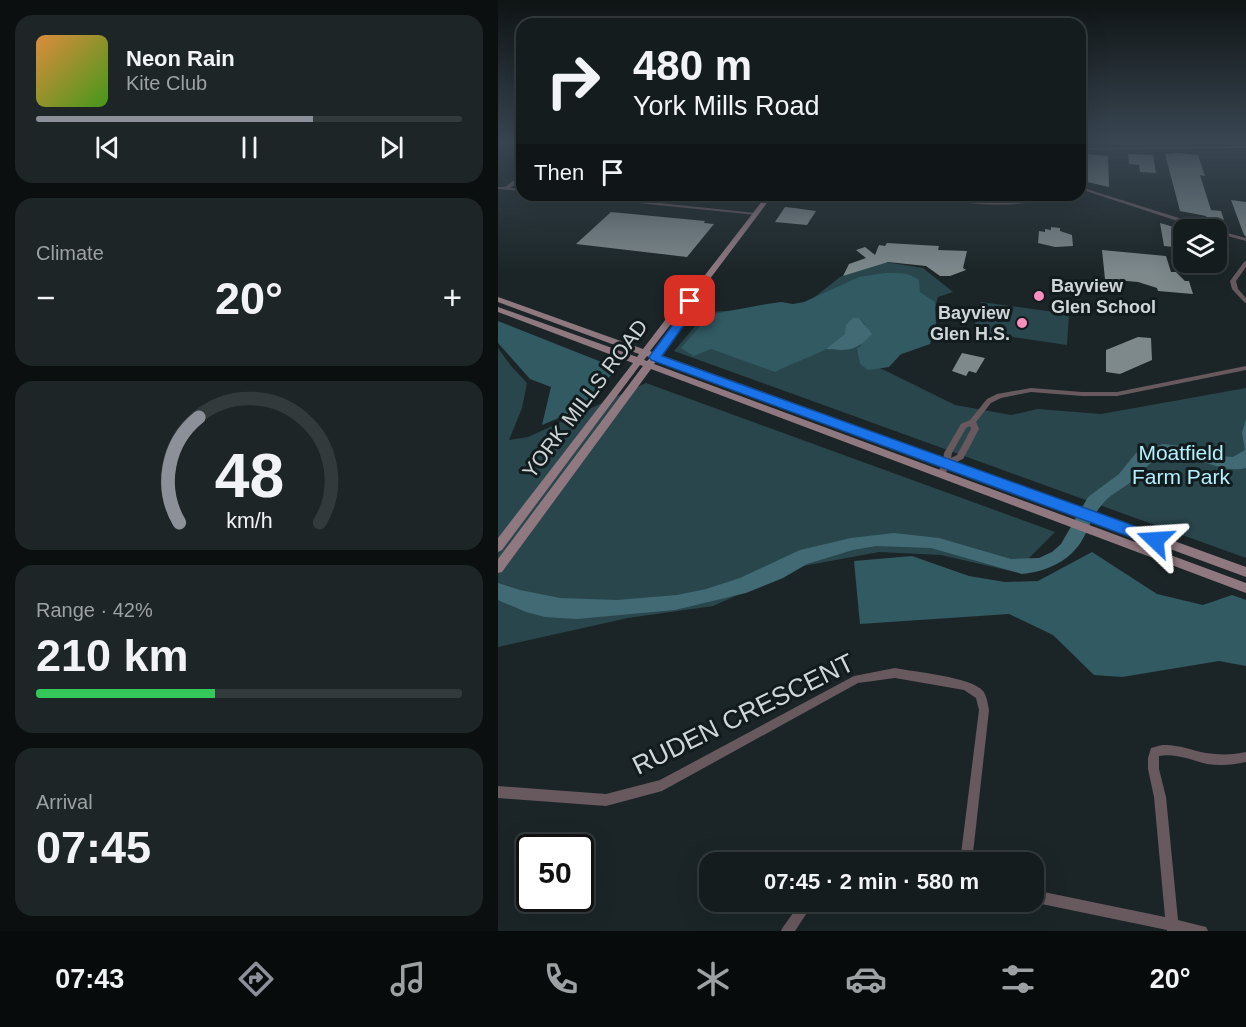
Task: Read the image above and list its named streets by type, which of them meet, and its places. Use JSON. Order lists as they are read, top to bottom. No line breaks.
{"streets":{"main road":["YORK MILLS ROAD"],"street":["RUDEN CRESCENT"]},"parks":["Moatfield Farm Park"],"places":["Bayview Glen School","Bayview Glen H.S."],"page":{"turn":["480 m","York Mills Road"],"song":["Neon Rain","Kite Club"],"then":"Then","tile":["Climate",["Range · 42%","210 km"],["Arrival","07:45"]],"heat":["−","20°","+"],"limit":"50","trip":"07:45 · 2 min · 580 m","tabs":["07:43","20°"],"gauge":["48","km/h"]}}
